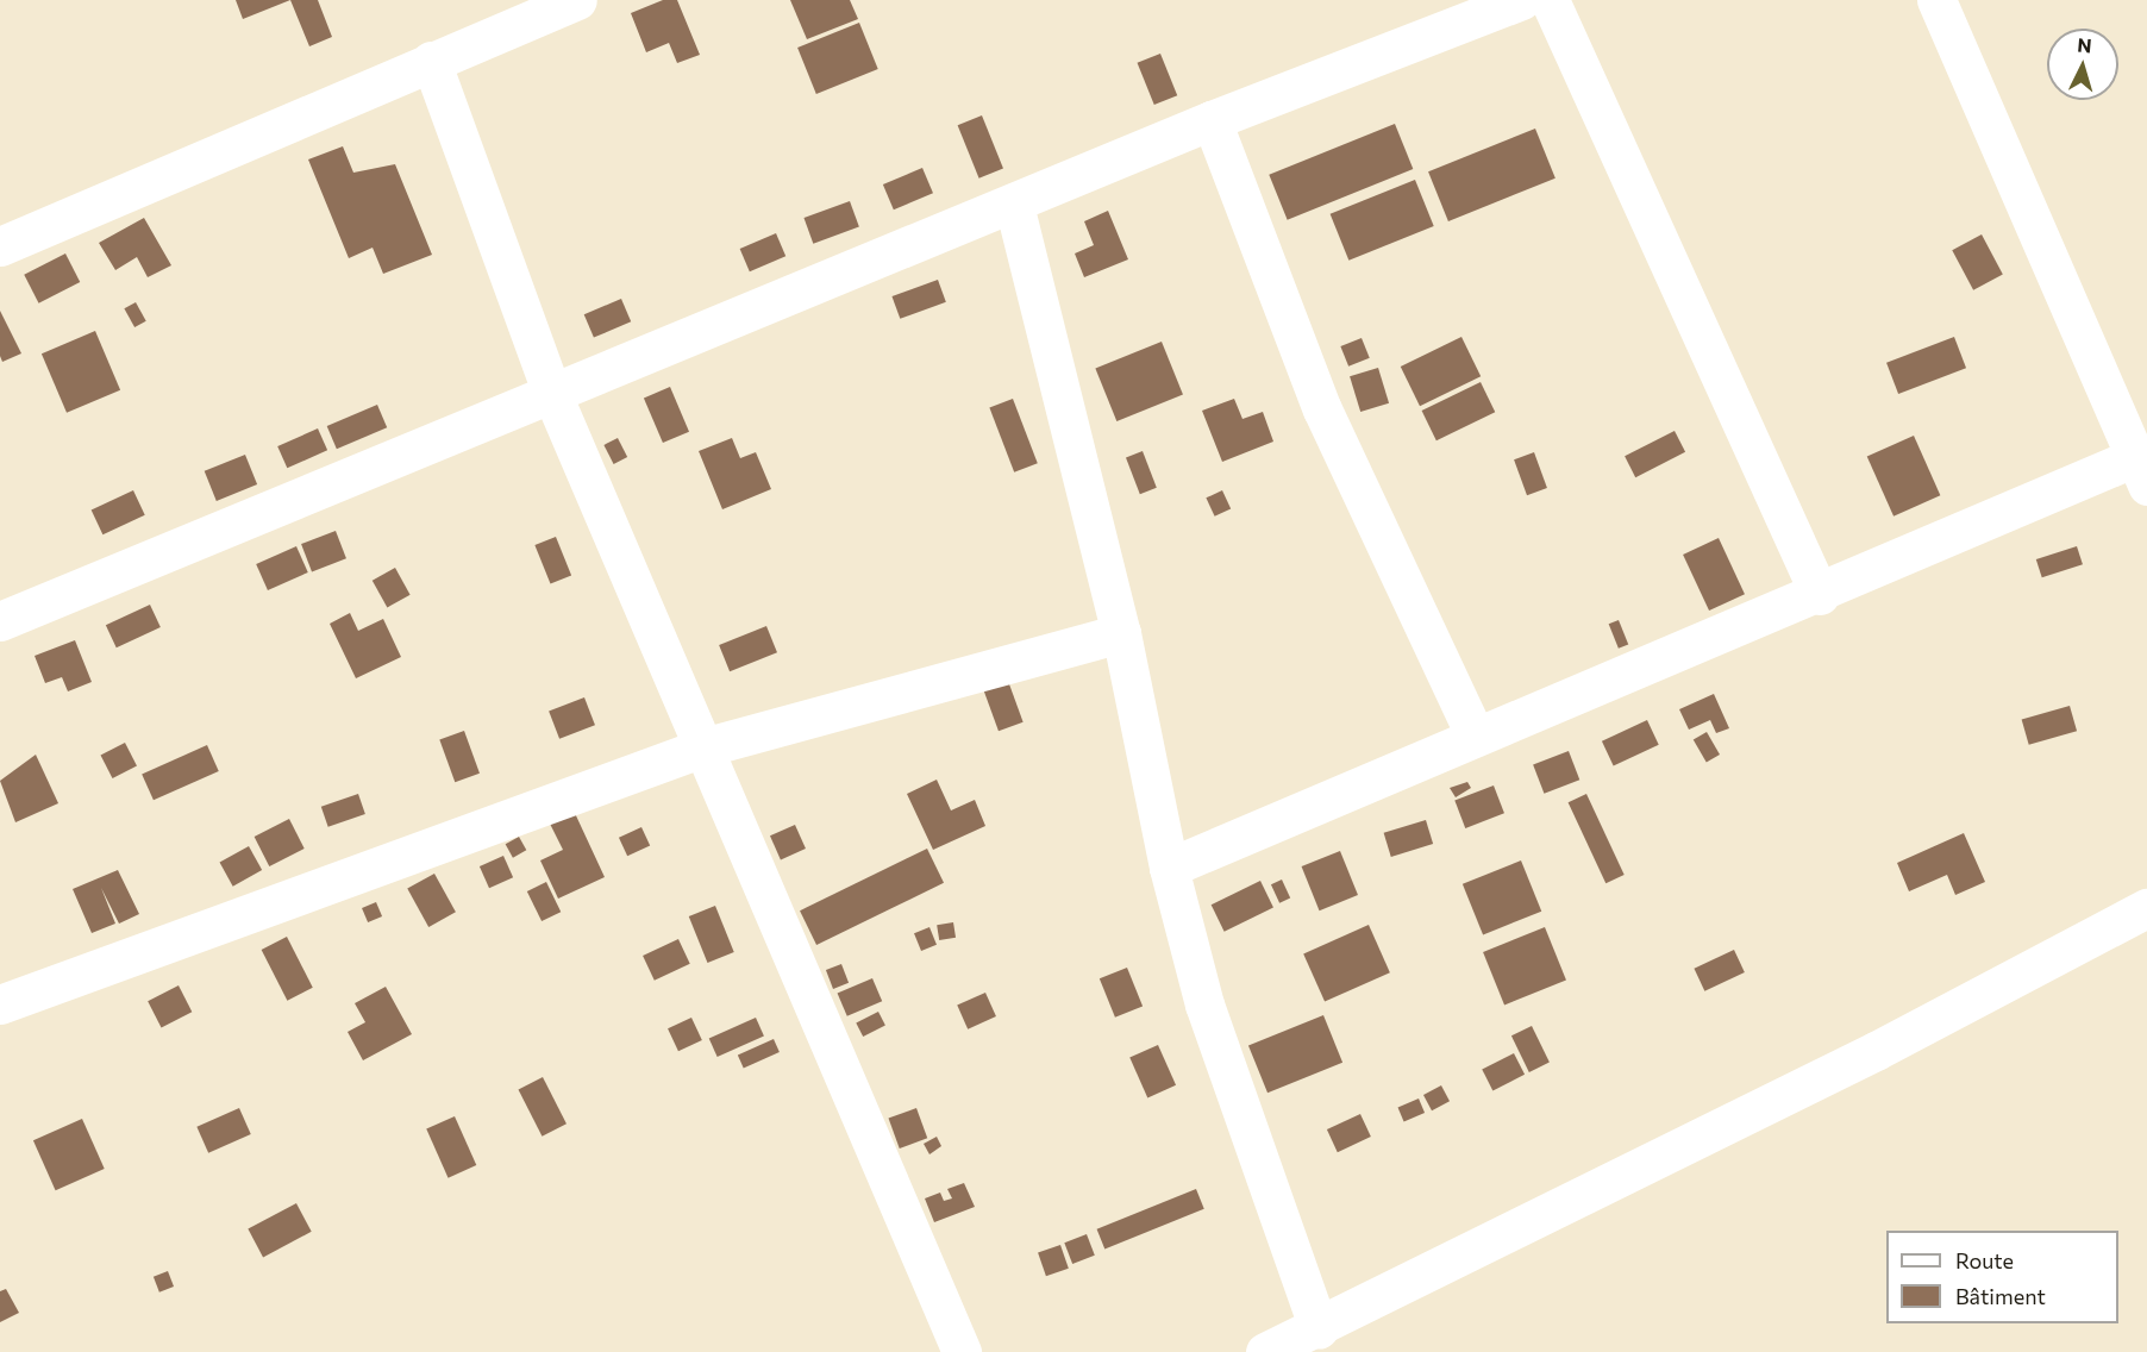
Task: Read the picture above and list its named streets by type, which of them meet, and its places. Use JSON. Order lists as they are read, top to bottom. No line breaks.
{"legend":["Route","Bâtiment"],"north":"top"}
